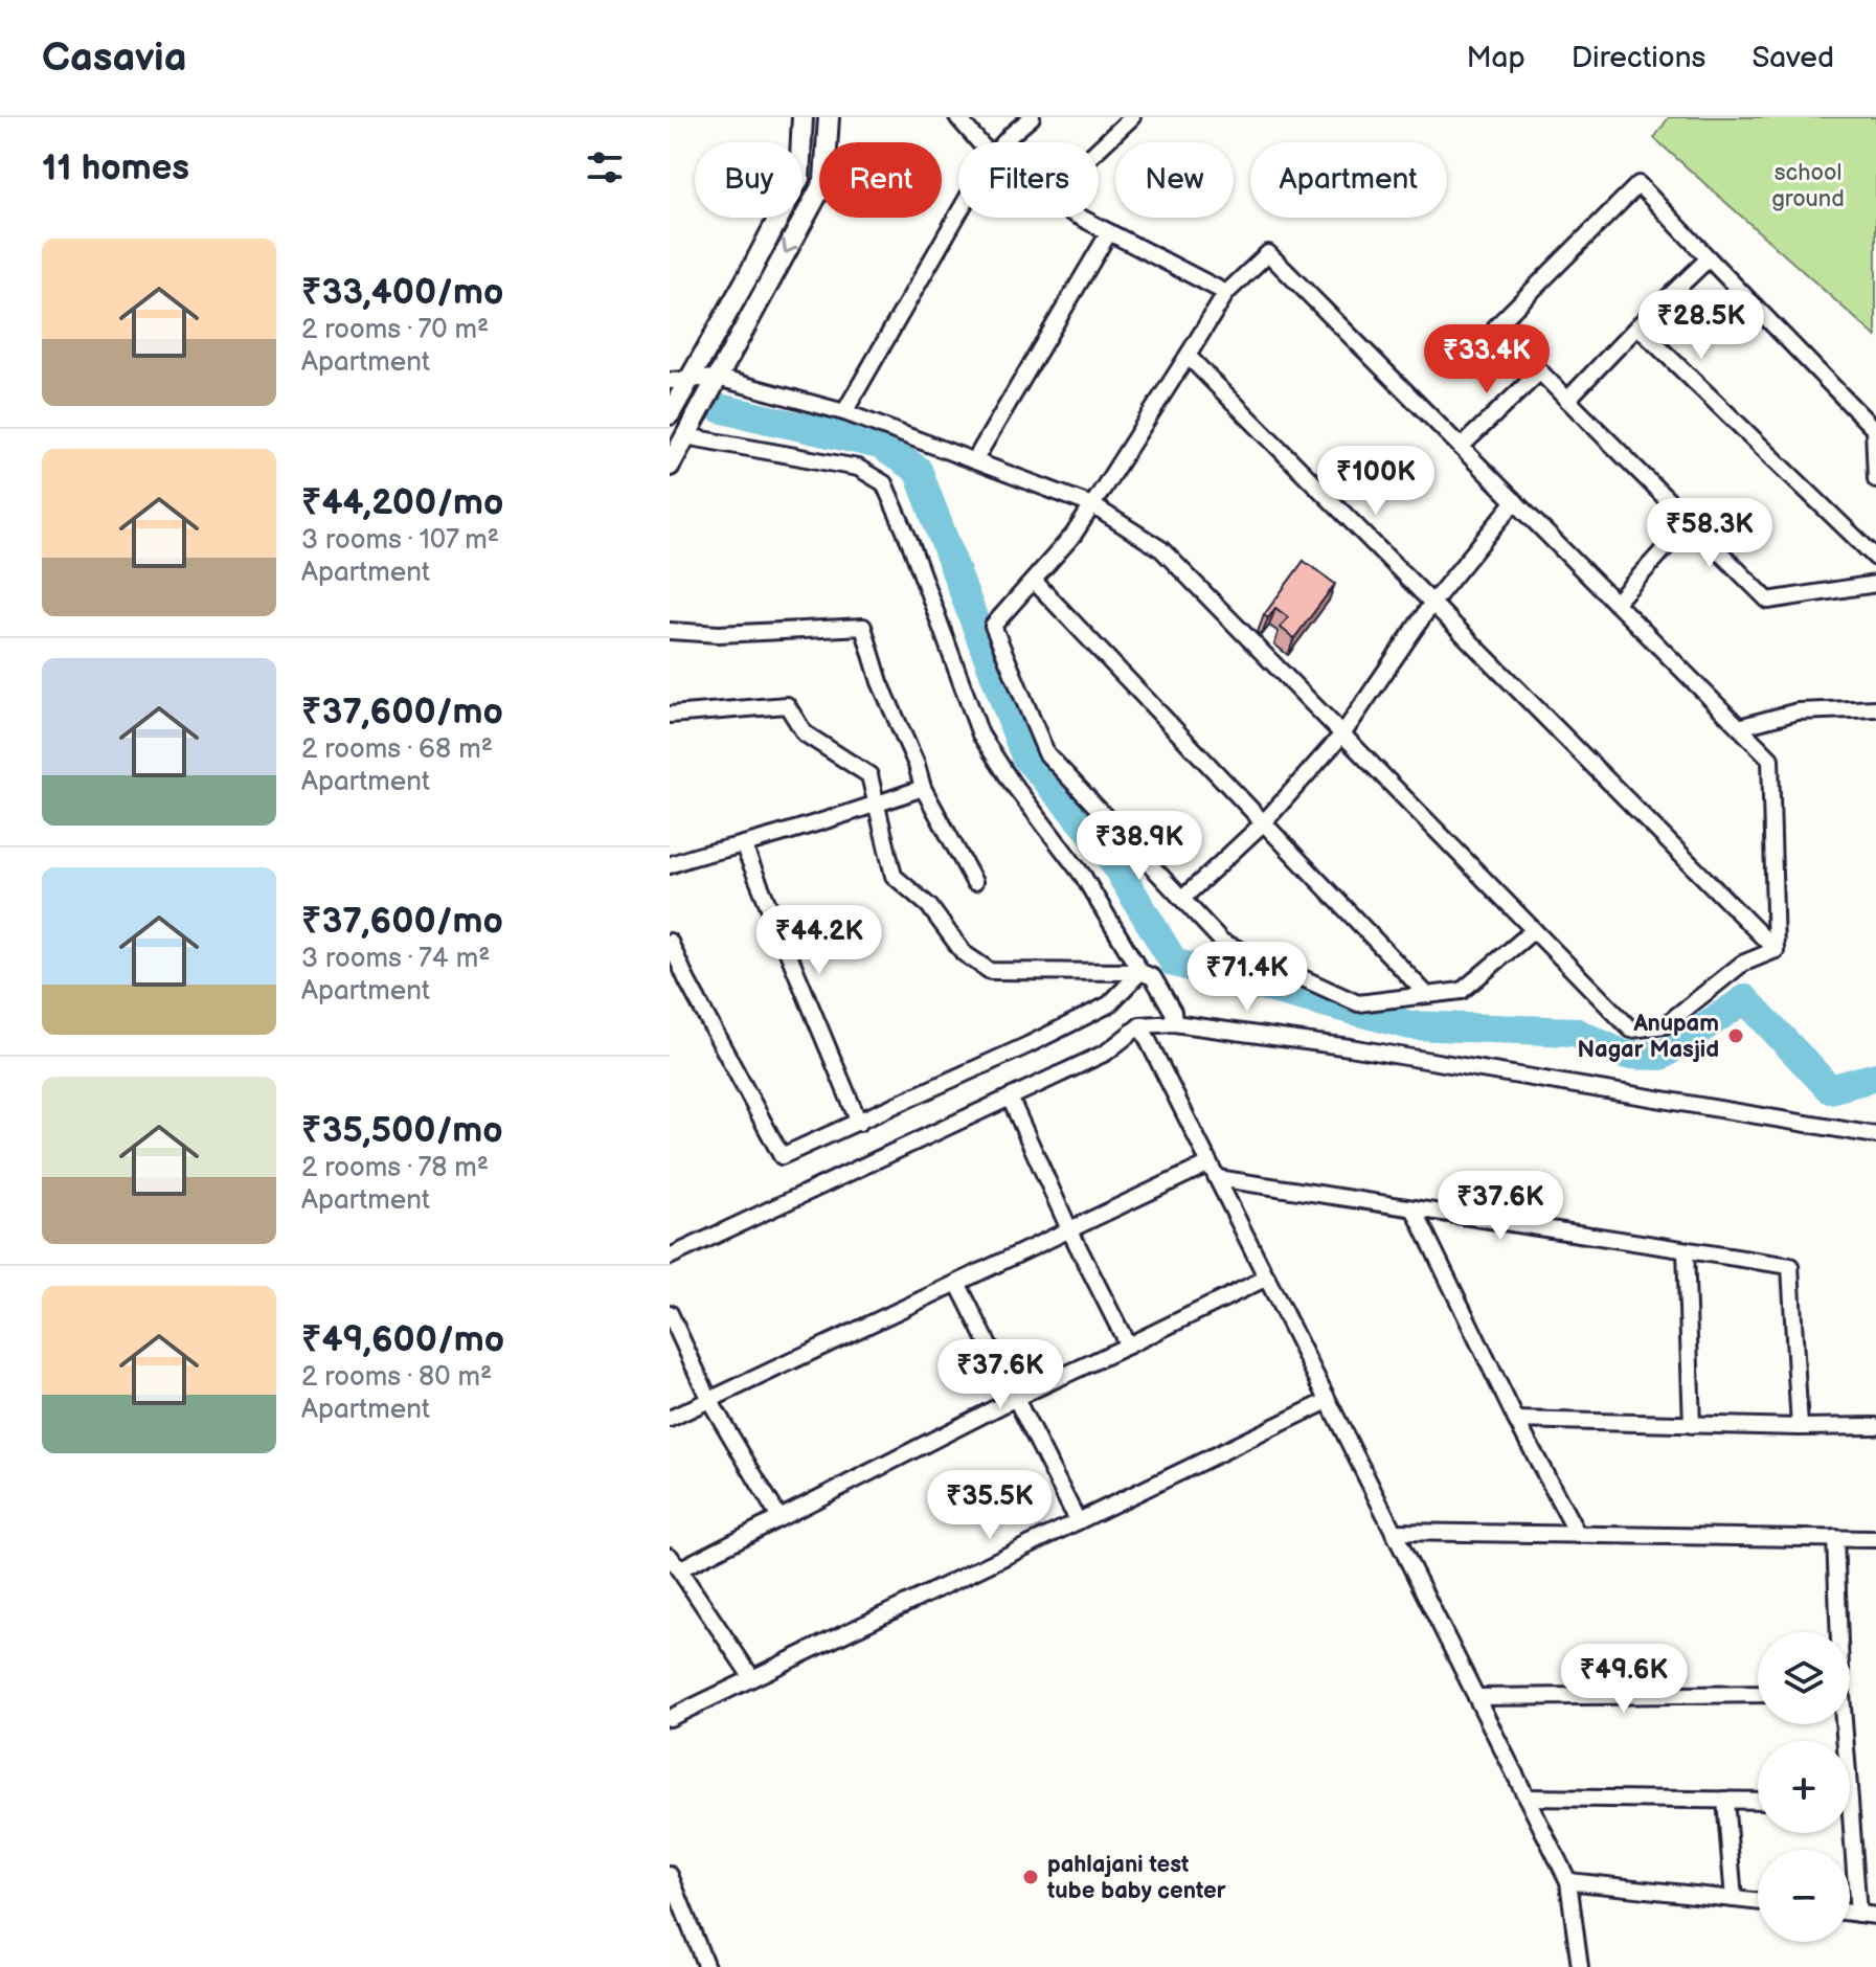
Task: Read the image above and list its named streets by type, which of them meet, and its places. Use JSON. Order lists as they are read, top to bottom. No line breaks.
{"parks":["school ground"],"places":["Anupam Nagar Masjid","pahlajani test tube baby center"],"page":{"header":"Casavia","nav":["Map","Directions","Saved"],"heading":"11 homes","chip":["Buy","Rent","Filters","New","Apartment"],"list":[{"name":"₹33,400/mo","note":"2 rooms · 70 m² · Apartment"},{"name":"₹44,200/mo","note":"3 rooms · 107 m² · Apartment"},{"name":"₹37,600/mo","note":"2 rooms · 68 m² · Apartment"},{"name":"₹37,600/mo","note":"3 rooms · 74 m² · Apartment"},{"name":"₹35,500/mo","note":"2 rooms · 78 m² · Apartment"},{"name":"₹49,600/mo","note":"2 rooms · 80 m² · Apartment"}],"price":["₹28.5K","₹33.4K","₹100K","₹58.3K","₹38.9K","₹44.2K","₹71.4K","₹37.6K","₹37.6K","₹35.5K","₹49.6K"],"map_buttons":["+","−"]}}
